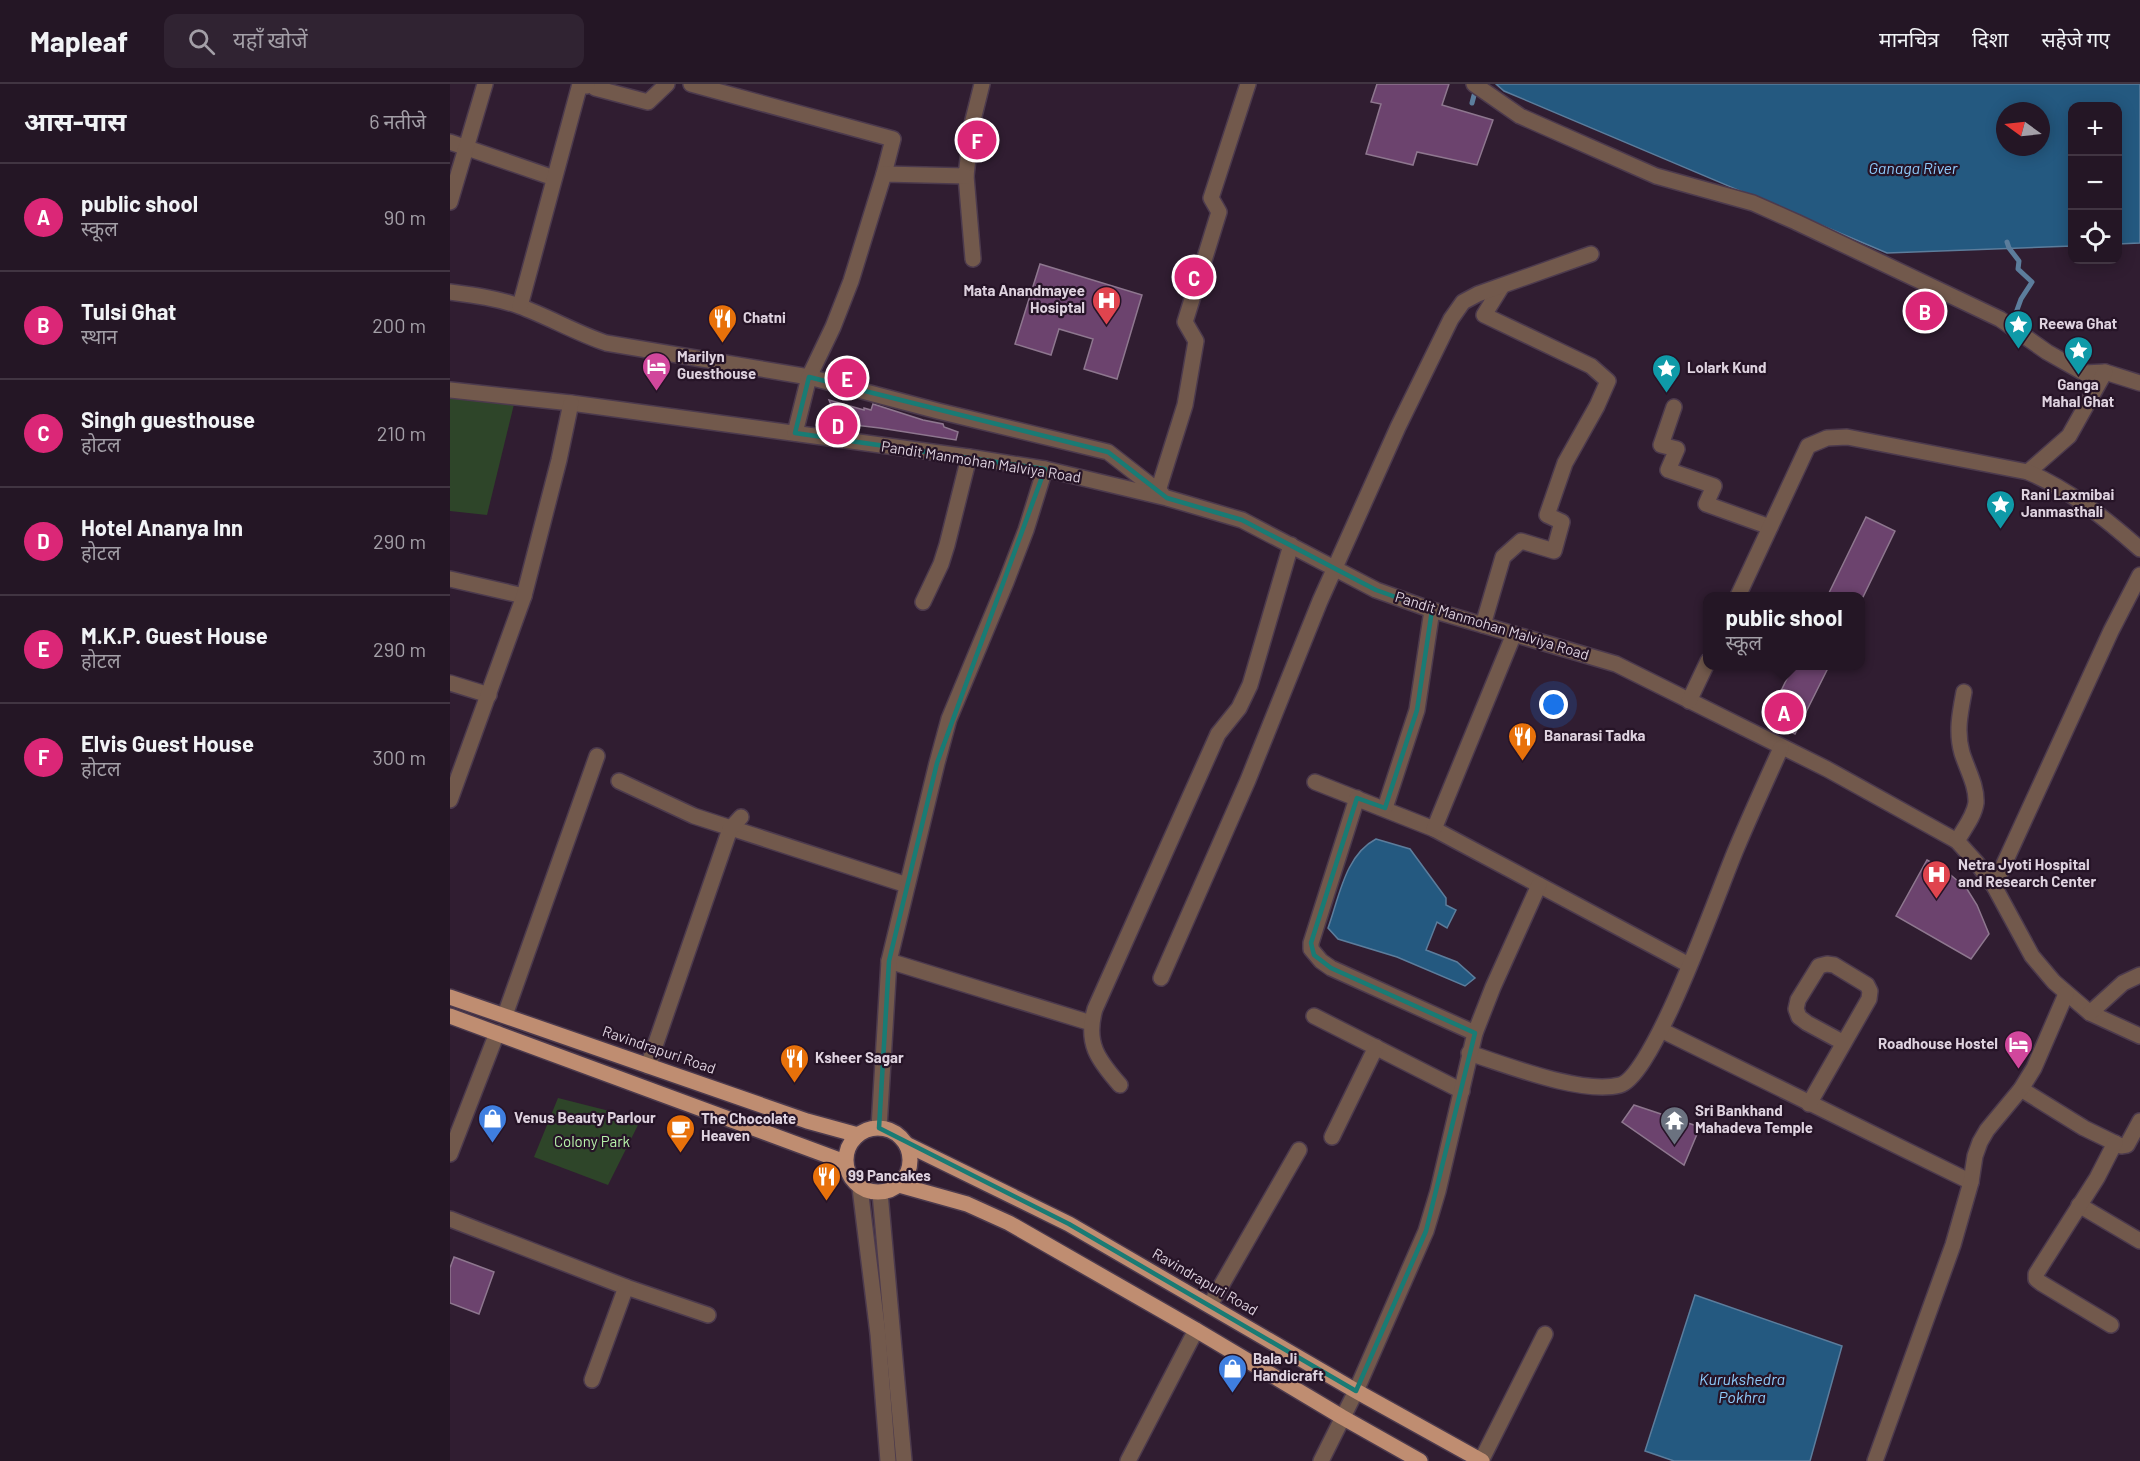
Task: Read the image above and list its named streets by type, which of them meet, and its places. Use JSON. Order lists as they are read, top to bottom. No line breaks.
{"streets":{"main road":["Ravindrapuri Road"],"street":["Pandit Manmohan Malviya Road"]},"water":["Ganaga River","Kurukshedra Pokhra"],"parks":["Colony Park"],"places":{"hospital":["Mata Anandmayee Hosiptal","Netra Jyoti Hospital and Research Center"],"restaurant":["Chatni","Banarasi Tadka","Ksheer Sagar","99 Pancakes"],"place":["Reewa Ghat","Ganga Mahal Ghat","Lolark Kund","Rani Laxmibai Janmasthali"],"hotel":["Marilyn Guesthouse","Roadhouse Hostel"],"shop":["Venus Beauty Parlour","Bala Ji Handicraft"],"temple":["Sri Bankhand Mahadeva Temple"],"cafe":["The Chocolate Heaven"]},"north":"left","page":{"header":"Mapleaf","search":"यहाँ खोजें","nav":["मानचित्र","दिशा","सहेजे गए"],"heading":["आस-पास","6 नतीजे"],"map_buttons":["+","−"],"pins":["F","C","B","E","D","A"],"list":[{"mark":"A","name":"public shool","note":"स्कूल","value":"90 m"},{"mark":"B","name":"Tulsi Ghat","note":"स्थान","value":"200 m"},{"mark":"C","name":"Singh guesthouse","note":"होटल","value":"210 m"},{"mark":"D","name":"Hotel Ananya Inn","note":"होटल","value":"290 m"},{"mark":"E","name":"M.K.P. Guest House","note":"होटल","value":"290 m"},{"mark":"F","name":"Elvis Guest House","note":"होटल","value":"300 m"}],"popup":["public shool","स्कूल"]}}
